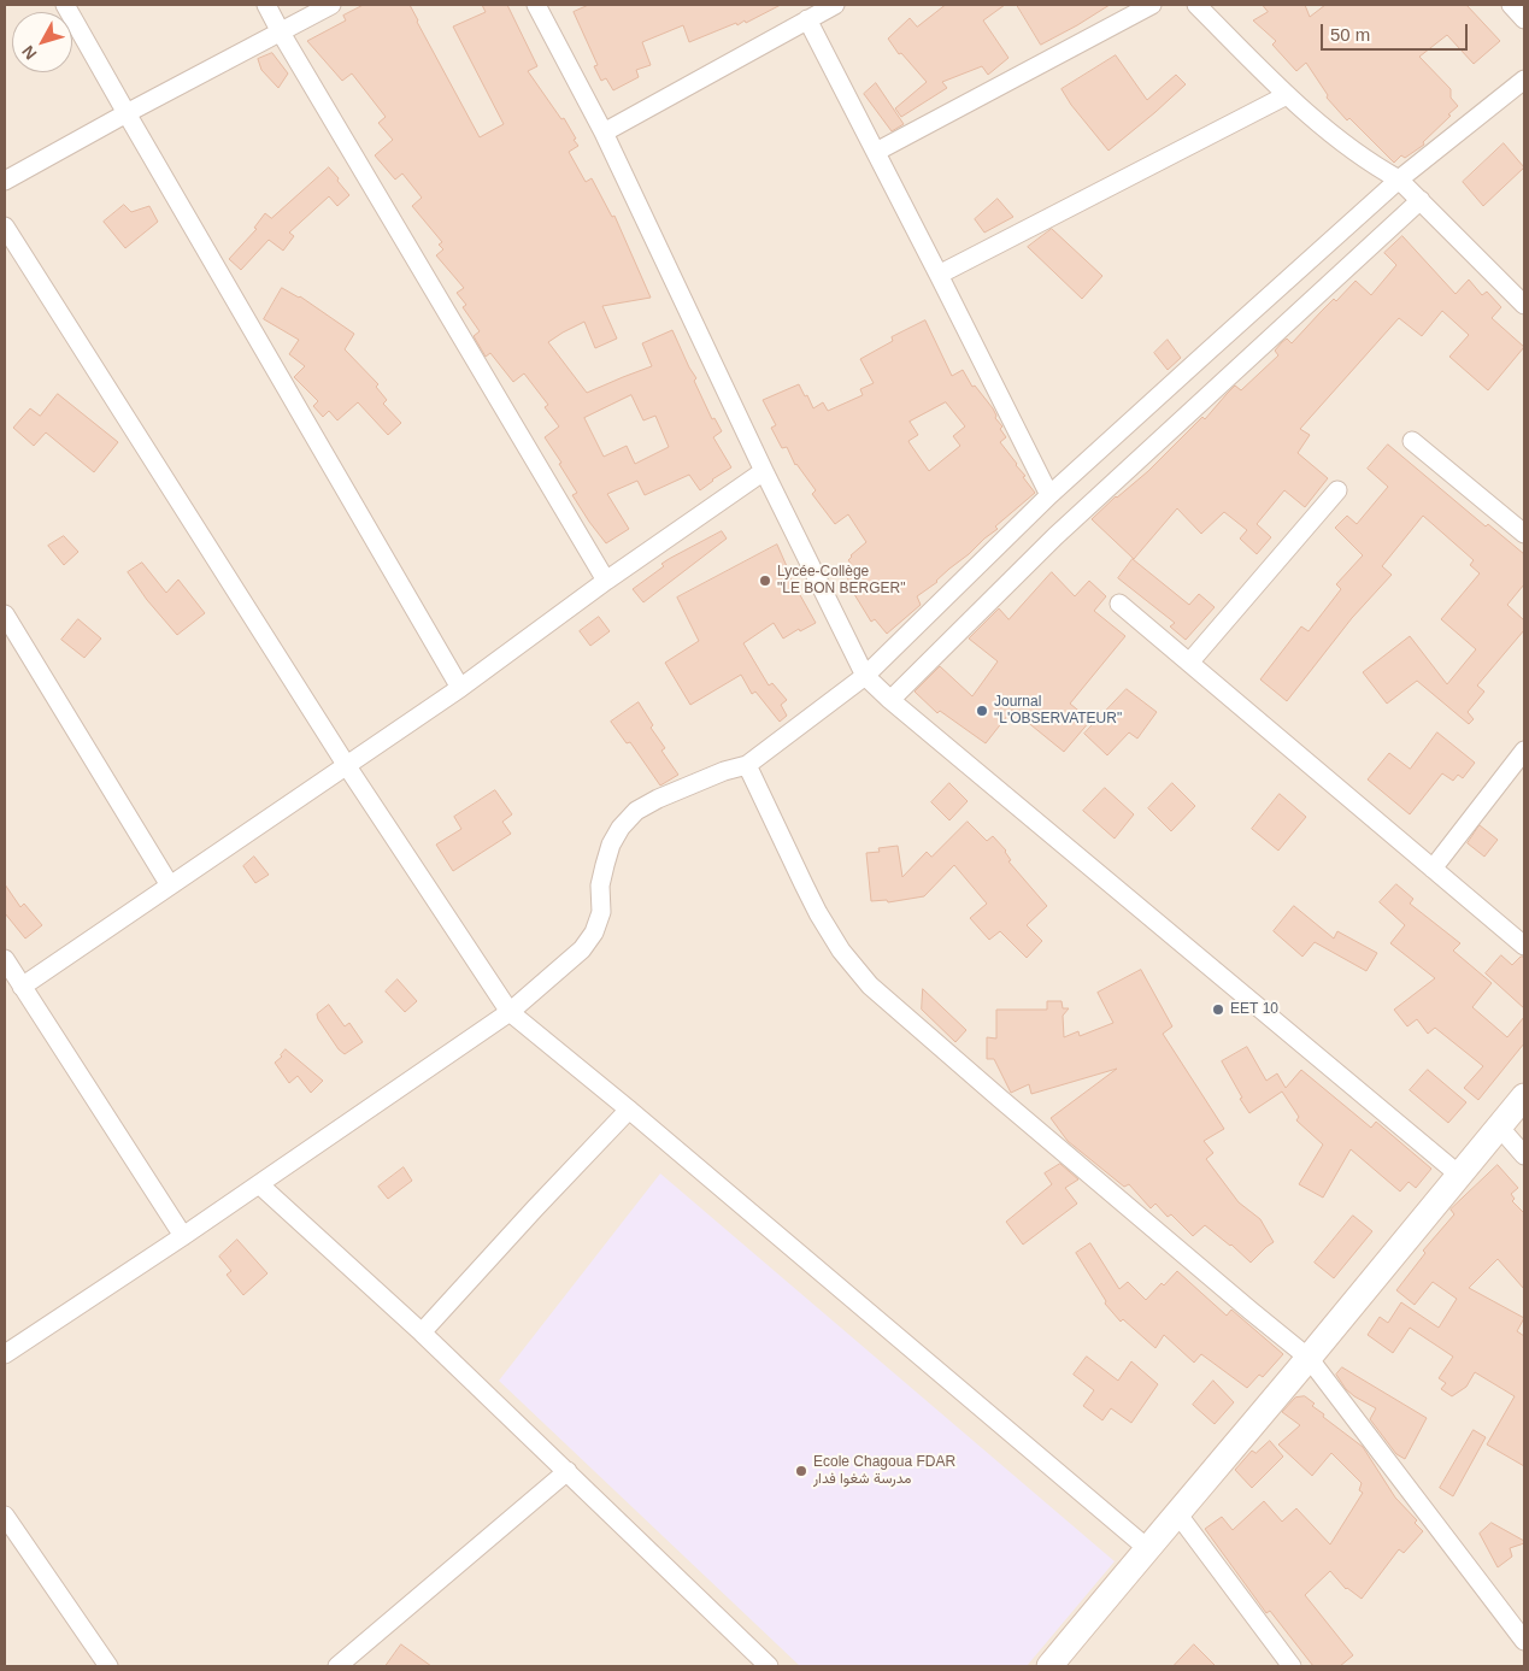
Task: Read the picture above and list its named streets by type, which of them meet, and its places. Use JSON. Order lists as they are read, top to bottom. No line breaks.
{"places":["Lycée-Collège \"LE BON BERGER\"","Journal \"L'OBSERVATEUR\"","EET 10","Ecole Chagoua FDAR مدرسة شغوا فدار"],"scale_bar":"50 m","north":"bottom left"}
